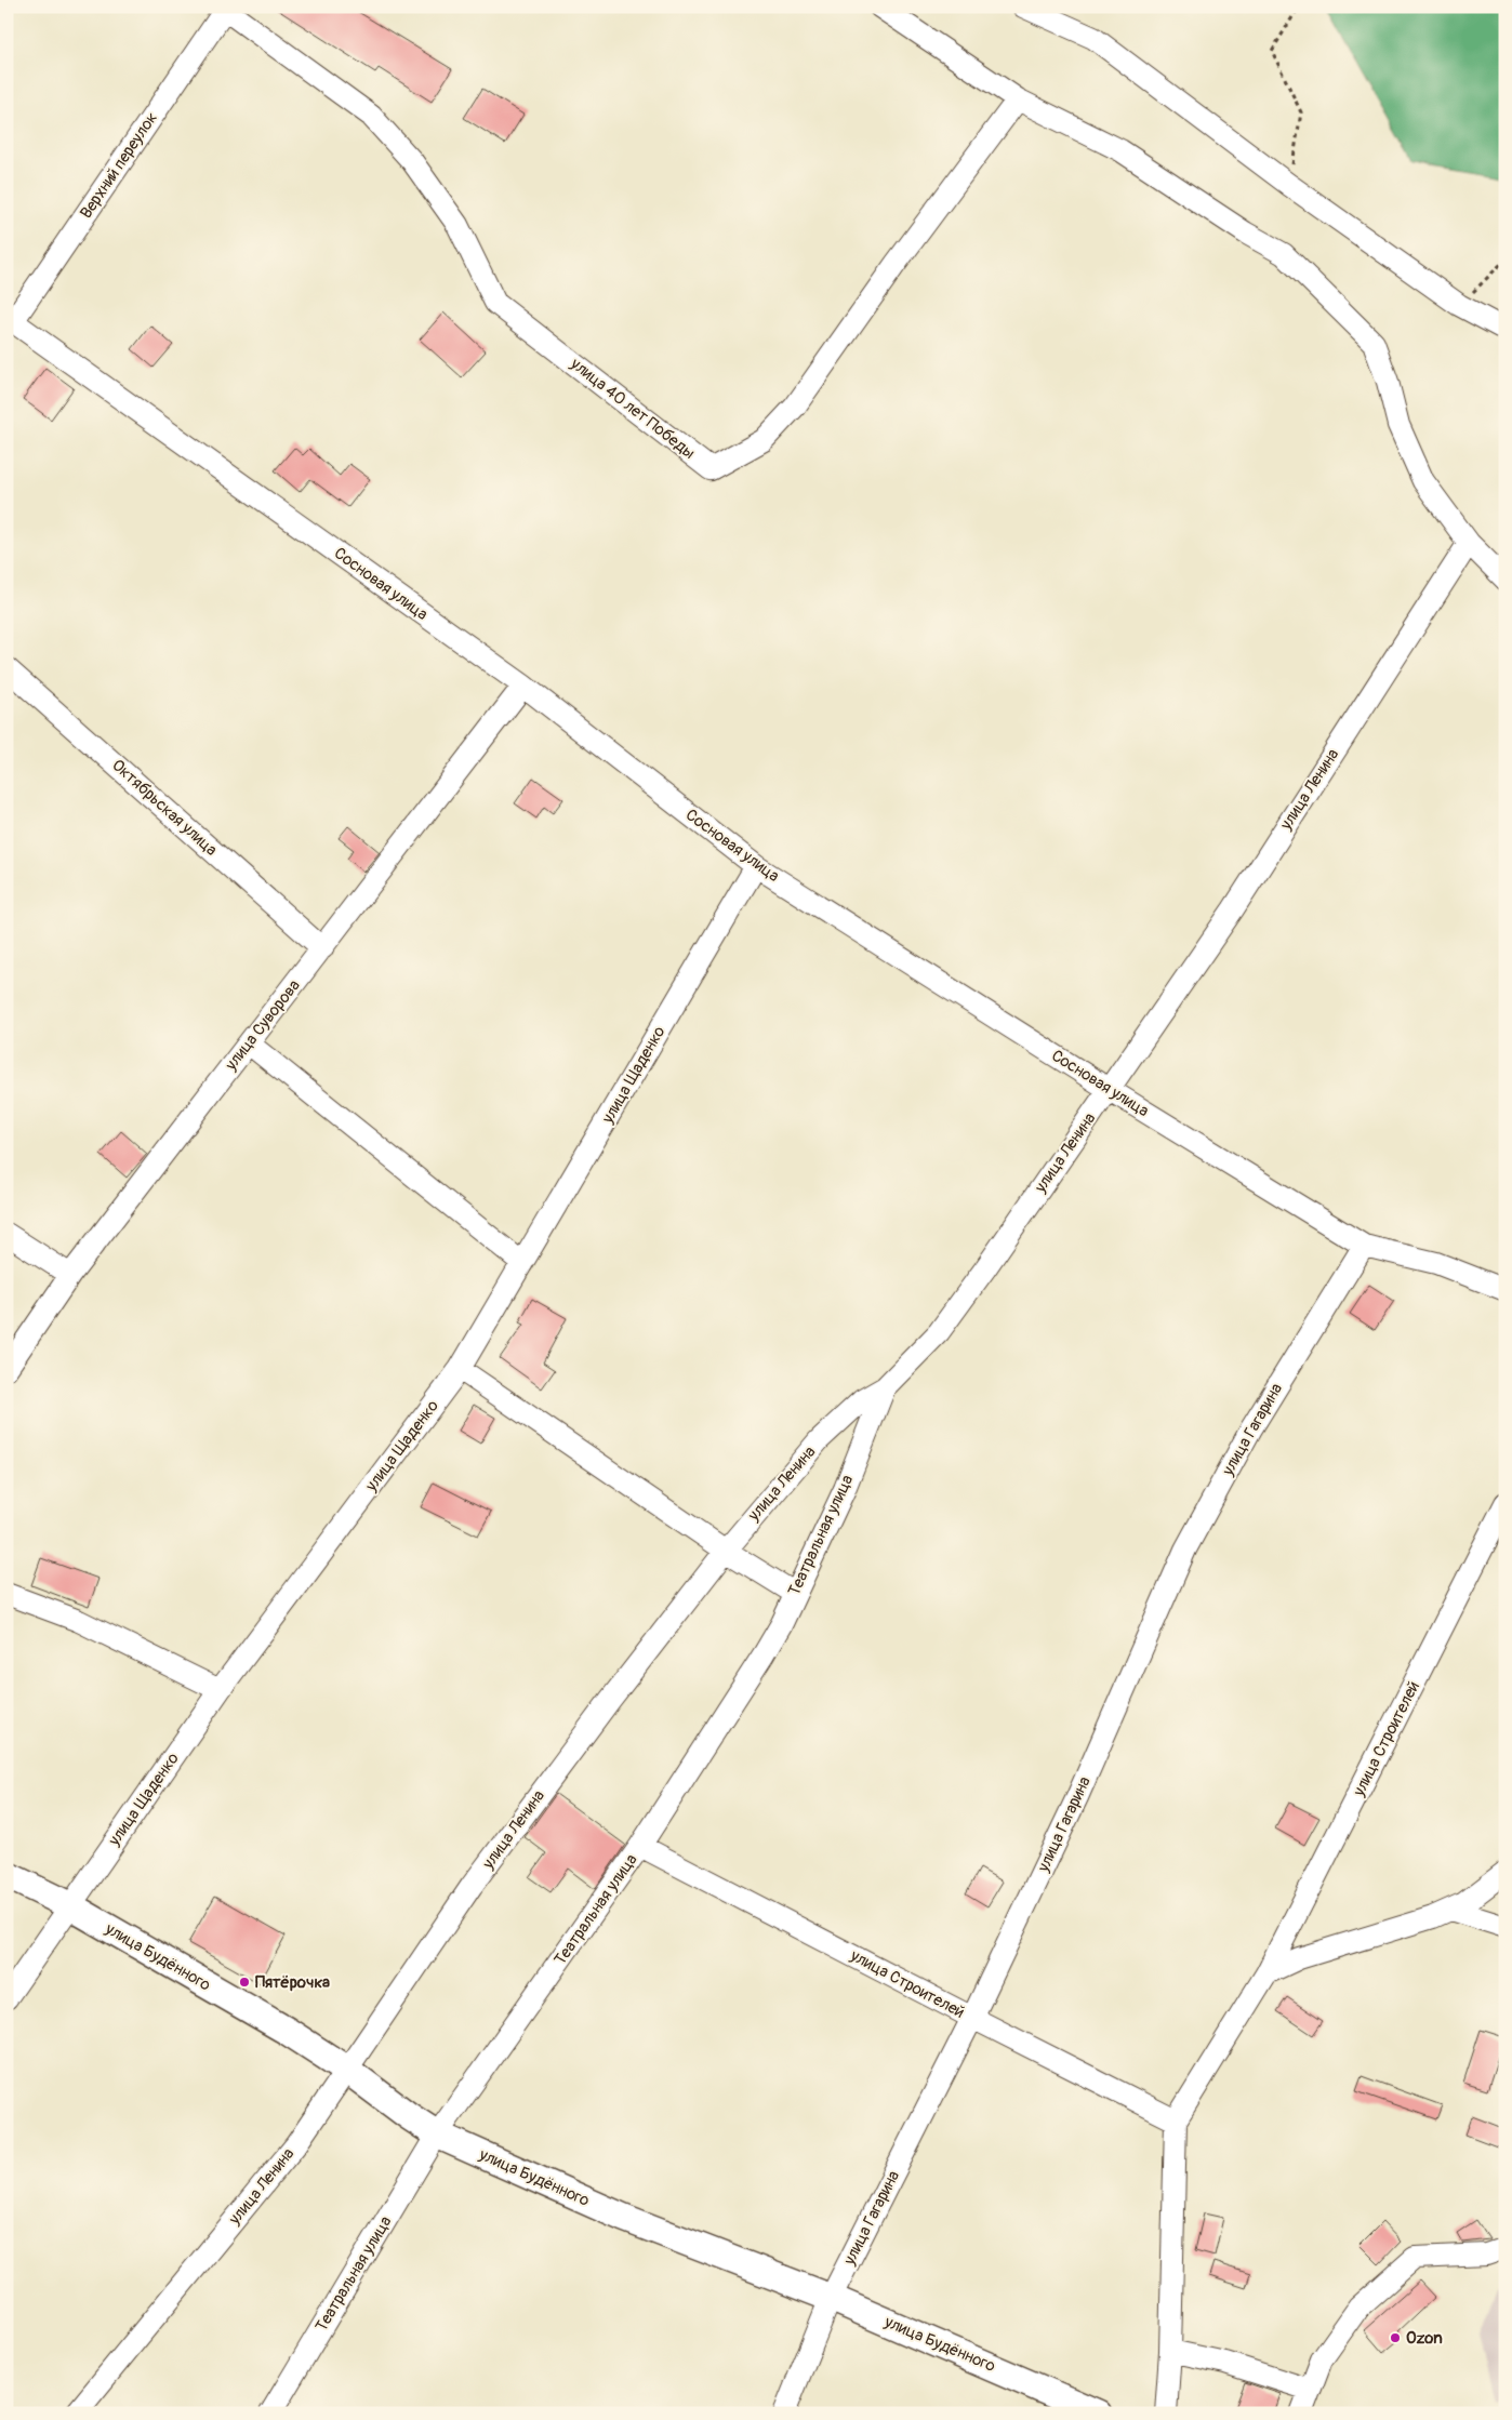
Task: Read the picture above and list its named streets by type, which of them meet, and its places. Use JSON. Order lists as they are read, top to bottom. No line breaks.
{"streets":{"main road":["улица Будённого"],"street":["Верхний переулок","улица 40 лет Победы","Сосновая улица","улица Ленина","Октябрьская улица","улица Суворова","улица Щаденко","улица Гагарина","Театральная улица","улица Строителей"]},"crossings":[["Верхний переулок","улица 40 лет Победы"],["Верхний переулок","Сосновая улица"],["Сосновая улица","улица Ленина"],["Сосновая улица","улица Суворова"],["Сосновая улица","улица Щаденко"],["Сосновая улица","улица Гагарина"],["улица Ленина","Театральная улица"],["улица Ленина","улица Будённого"],["Октябрьская улица","улица Суворова"],["улица Щаденко","улица Будённого"],["улица Гагарина","улица Строителей"],["улица Гагарина","улица Будённого"],["Театральная улица","улица Строителей"],["Театральная улица","улица Будённого"]],"places":["Пятёрочка","Ozon"]}
